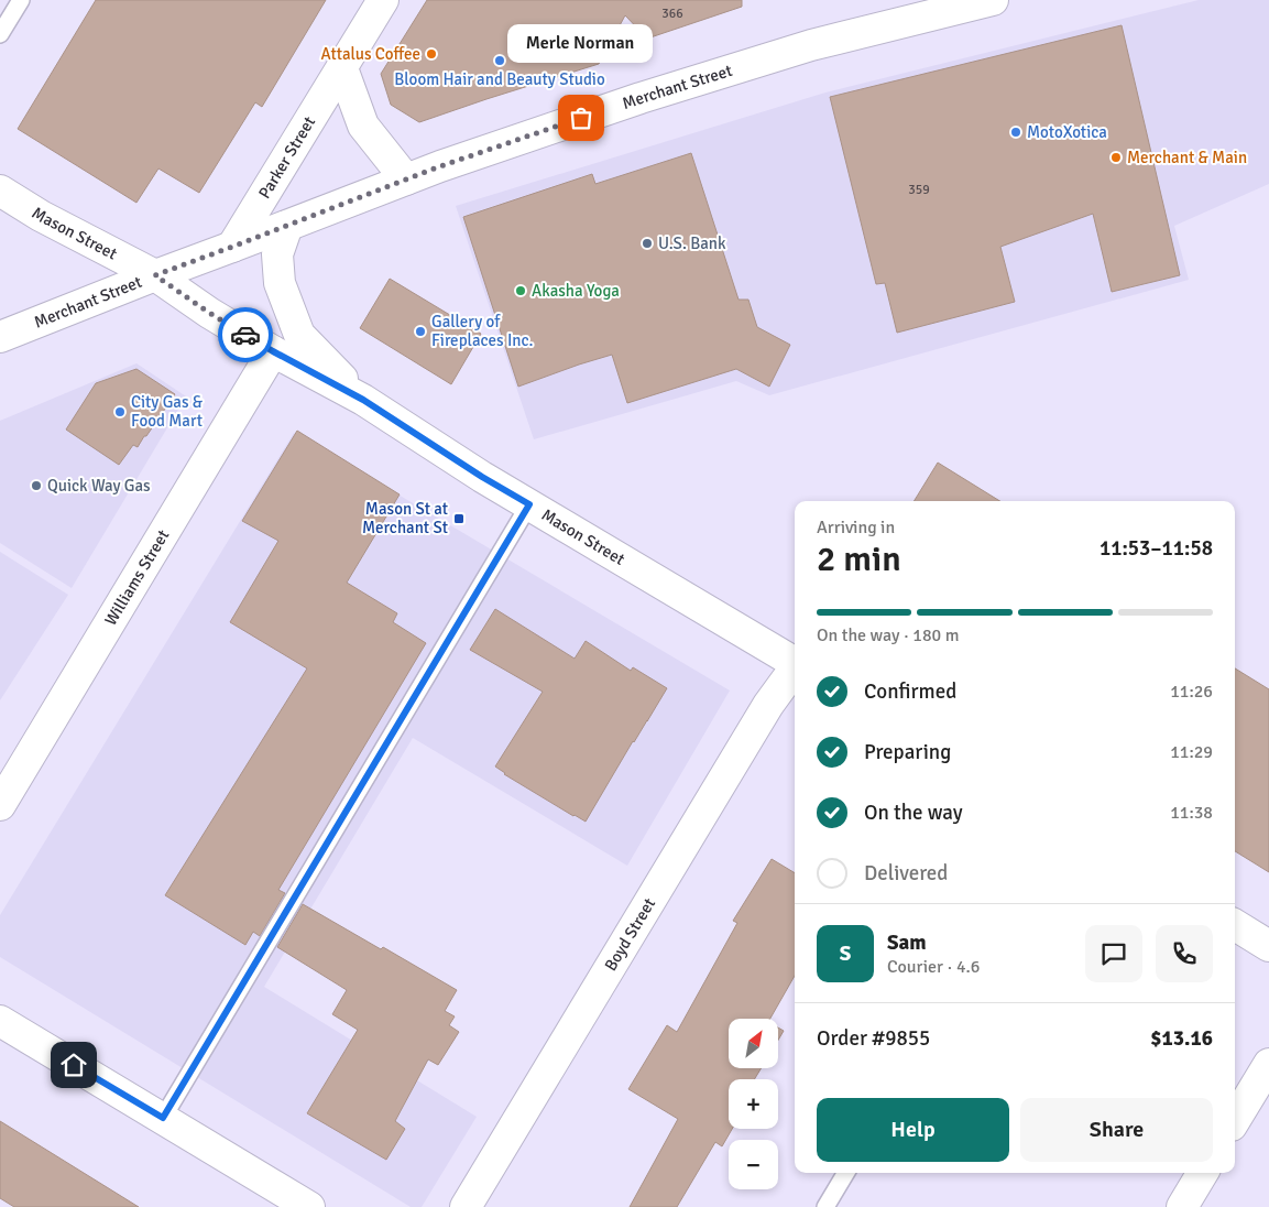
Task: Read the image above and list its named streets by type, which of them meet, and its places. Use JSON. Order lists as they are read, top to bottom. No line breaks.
{"streets":{"street":["Merchant Street","Parker Street","Mason Street","Williams Street","Boyd Street"]},"crossings":[["Merchant Street","Parker Street"],["Merchant Street","Mason Street"],["Mason Street","Williams Street"]],"places":{"other":["Attalus Coffee","Bloom Hair and Beauty Studio","Merle Norman","MotoXotica","Merchant & Main","U.S. Bank","Akasha Yoga","Gallery of Fireplaces Inc.","City Gas & Food Mart","Quick Way Gas"],"transit":["Mason St at Merchant St"]},"house_numbers":["366","359"],"north":"top right","page":{"bubble":"Merle Norman","heading":["2 min","Arriving in","11:53–11:58"],"panel":["Sam","Courier · 4.6","Order #9855","$13.16"],"bar":"On the way · 180 m","list":[["Confirmed","11:26"],["Preparing","11:29"],["On the way","11:38"],"Delivered"],"round":"S","map_buttons":["+","−"],"buttons":["Help","Share"]}}
